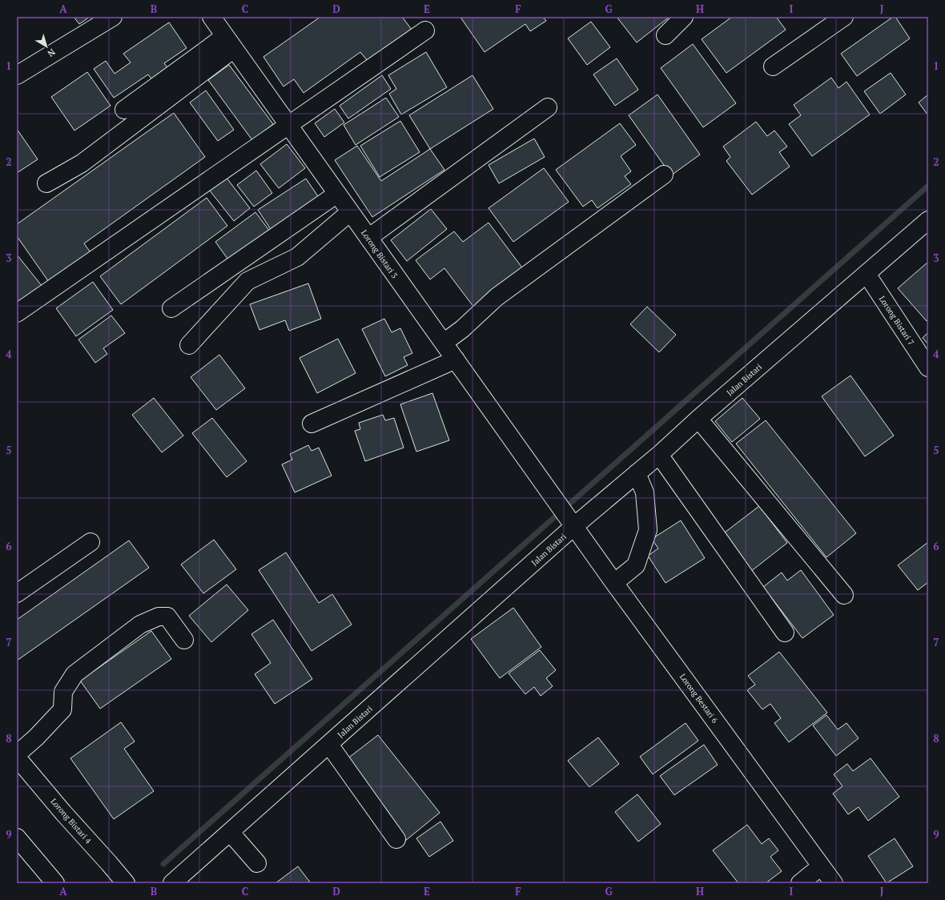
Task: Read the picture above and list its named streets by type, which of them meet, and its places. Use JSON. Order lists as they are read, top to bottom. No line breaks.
{"streets":{"street":["Lorong Bistari 3","Lorong Bistari 7","Jalan Bistari","Lorong Bestari 6","Lorong Bistari 4"]},"crossings":[["Lorong Bistari 3","Jalan Bistari"],["Lorong Bistari 3","Lorong Bestari 6"],["Lorong Bistari 7","Jalan Bistari"],["Jalan Bistari","Lorong Bestari 6"]],"north":"bottom right","grid":{"columns":["A","B","C","D","E","F","G","H","I","J"],"rows":["1","2","3","4","5","6","7","8","9"]}}
